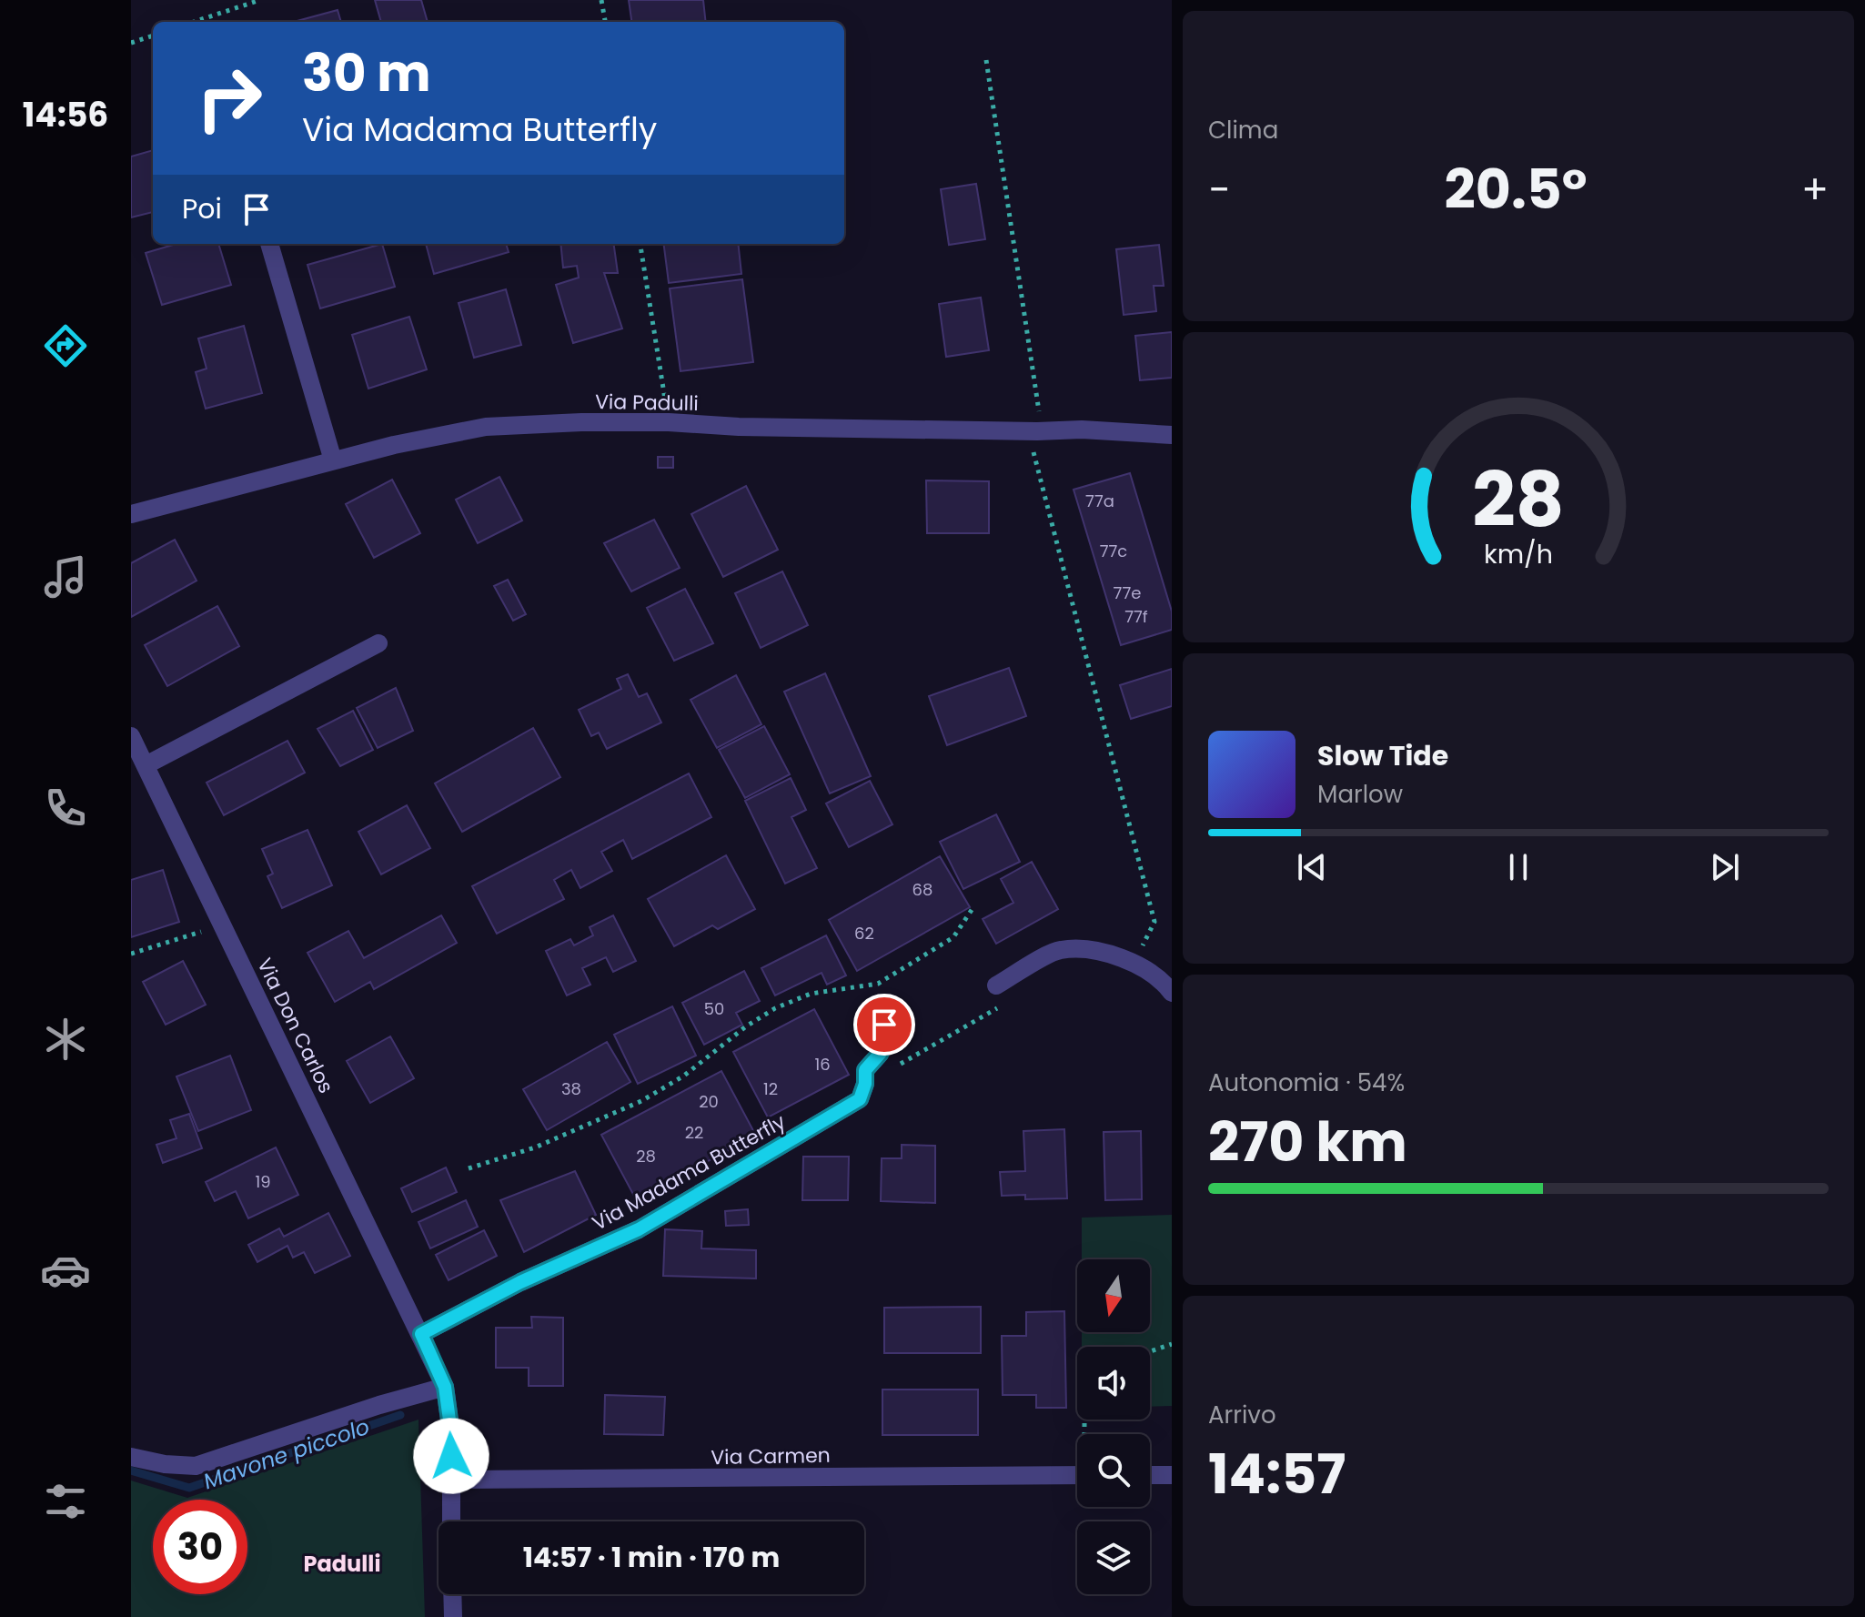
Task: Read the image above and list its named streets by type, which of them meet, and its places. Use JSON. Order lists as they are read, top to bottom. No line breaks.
{"streets":{"street":["Via Padulli","Via Don Carlos","Via Madama Butterfly","Via Carmen"]},"crossings":[["Via Don Carlos","Via Madama Butterfly"],["Via Don Carlos","Via Carmen"]],"districts":["Padulli"],"water":["Mavone piccolo"],"house_numbers":["77a","77c","77e","77f","68","62","50","16","38","12","20","22","28","19"],"north":"bottom","page":{"tabs":"14:56","tile":["Clima",["Autonomia · 54%","270 km"],["Arrivo","14:57"]],"turn":["30 m","Via Madama Butterfly"],"heat":["−","20.5°","+"],"then":"Poi","song":["Slow Tide","Marlow"],"limit":"30","trip":"14:57 · 1 min · 170 m","gauge":["28","km/h"]}}
